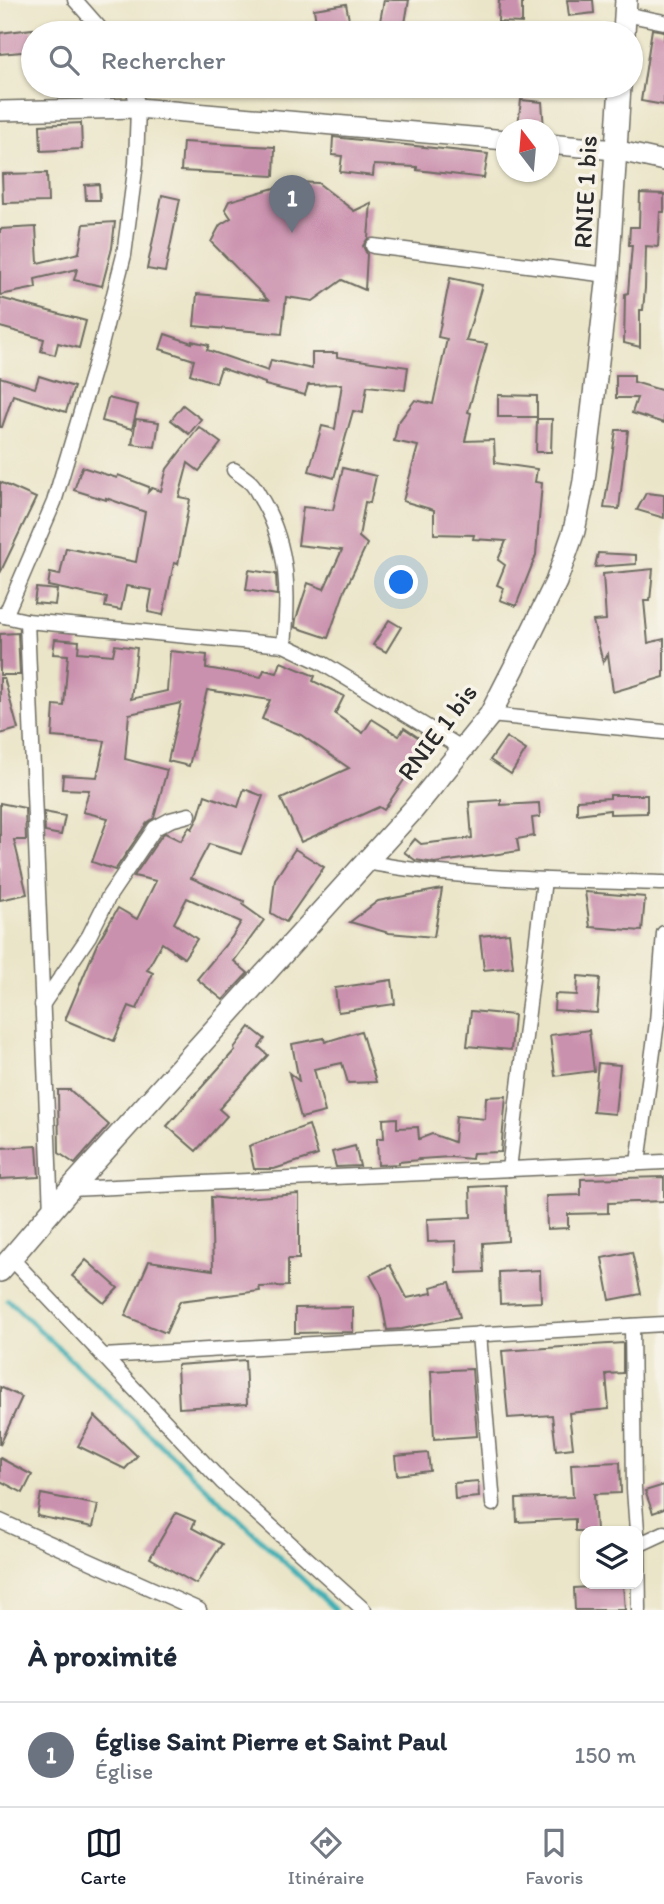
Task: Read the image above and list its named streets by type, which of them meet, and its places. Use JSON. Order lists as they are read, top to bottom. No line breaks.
{"streets":{"main road":["RNIE 1 bis"]},"north":"top","page":{"search":"Rechercher","pins":"1","heading":"À proximité","list":[{"mark":"1","name":"Église Saint Pierre et Saint Paul","note":"Église","value":"150 m"}],"nav":["Carte","Itinéraire","Favoris"]}}
